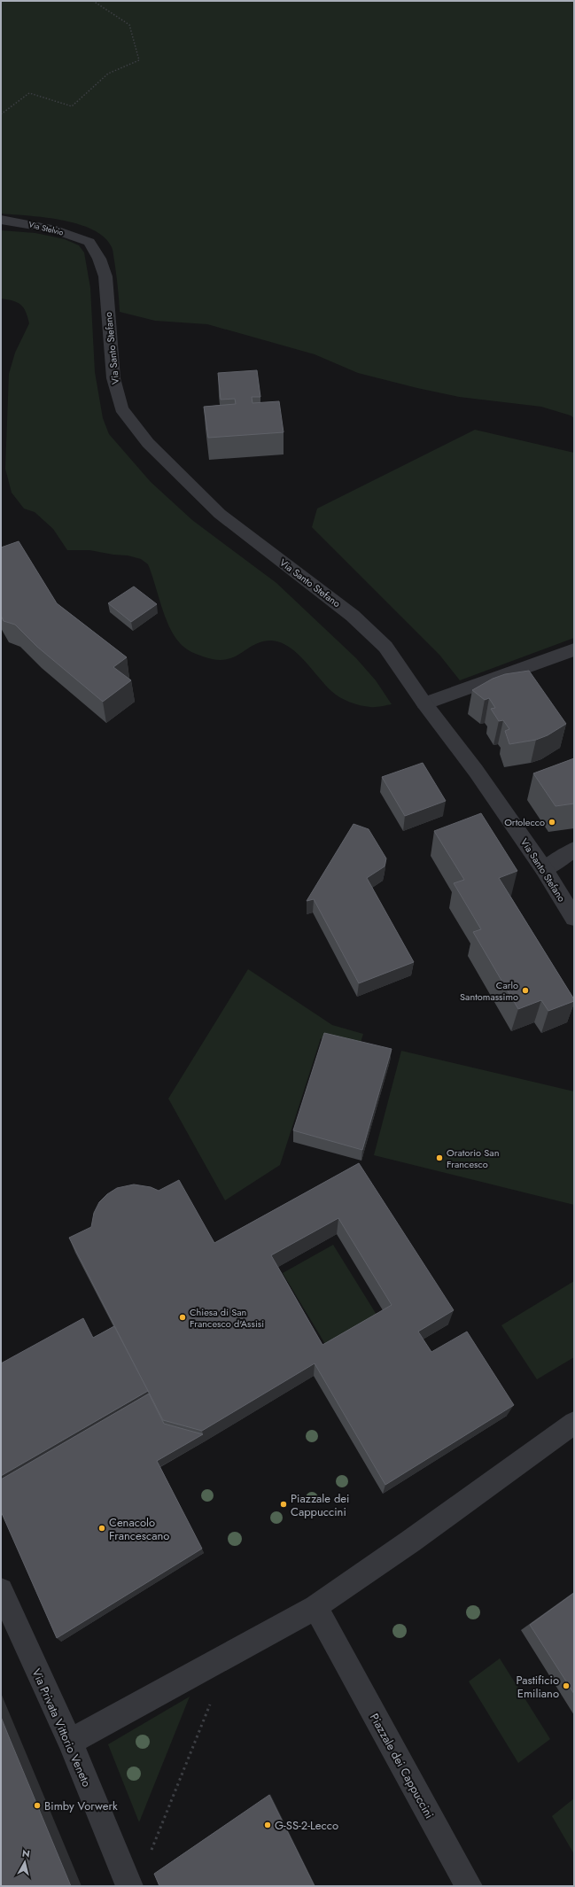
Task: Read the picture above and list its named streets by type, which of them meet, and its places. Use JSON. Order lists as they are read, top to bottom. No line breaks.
{"streets":{"street":["Via Stelvio","Via Santo Stefano","Via Privata Vittorio Veneto","Piazzale dei Cappuccini"]},"crossings":[["Via Stelvio","Via Santo Stefano"]],"places":["Ortolecco","Carlo Santomassimo","Oratorio San Francesco","Chiesa di San Francesco d'Assisi","Piazzale dei Cappuccini","Cenacolo Francescano","Pastificio Emiliano","Bimby Vorwerk","G-SS-2-Lecco"],"north":"top"}
